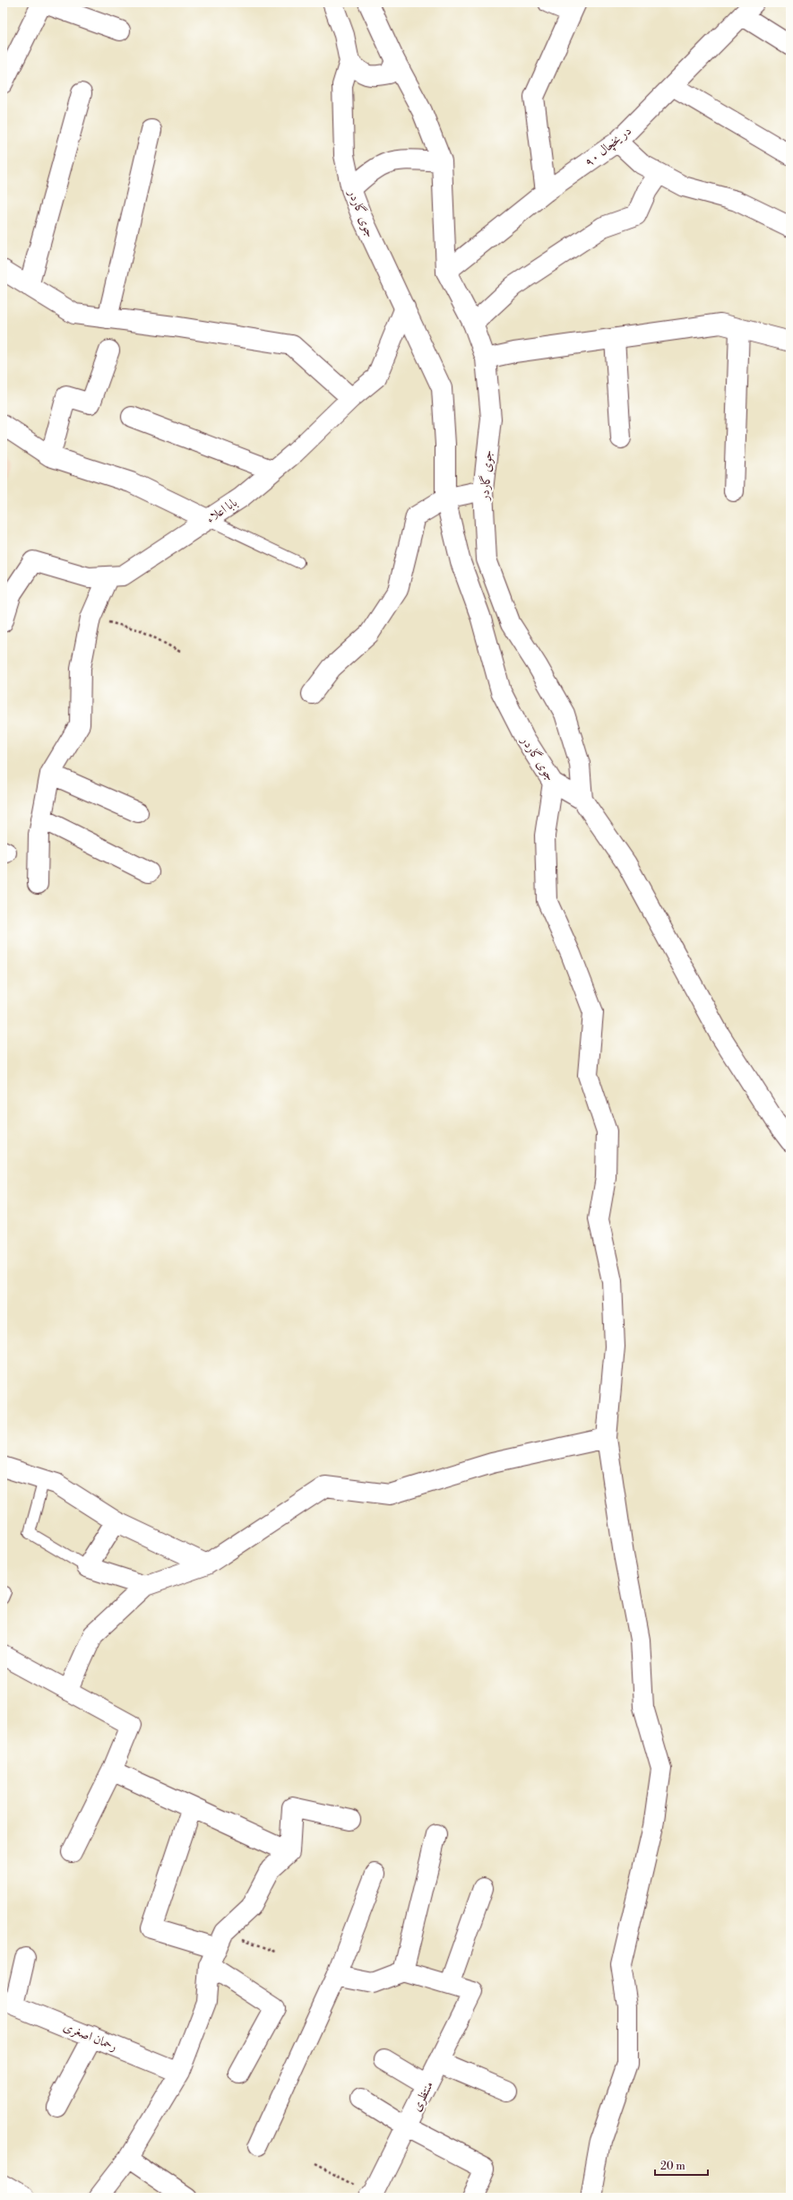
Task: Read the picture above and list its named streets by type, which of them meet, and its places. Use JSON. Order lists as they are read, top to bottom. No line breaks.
{"streets":{"street":["در یخچال ۹۰","جوی گاردر","بابا اعلاء","رحمان اصغری","منتظری"]},"crossings":[["در یخچال ۹۰","جوی گاردر"],["جوی گاردر","بابا اعلاء"]],"scale_bar":"20 m"}
